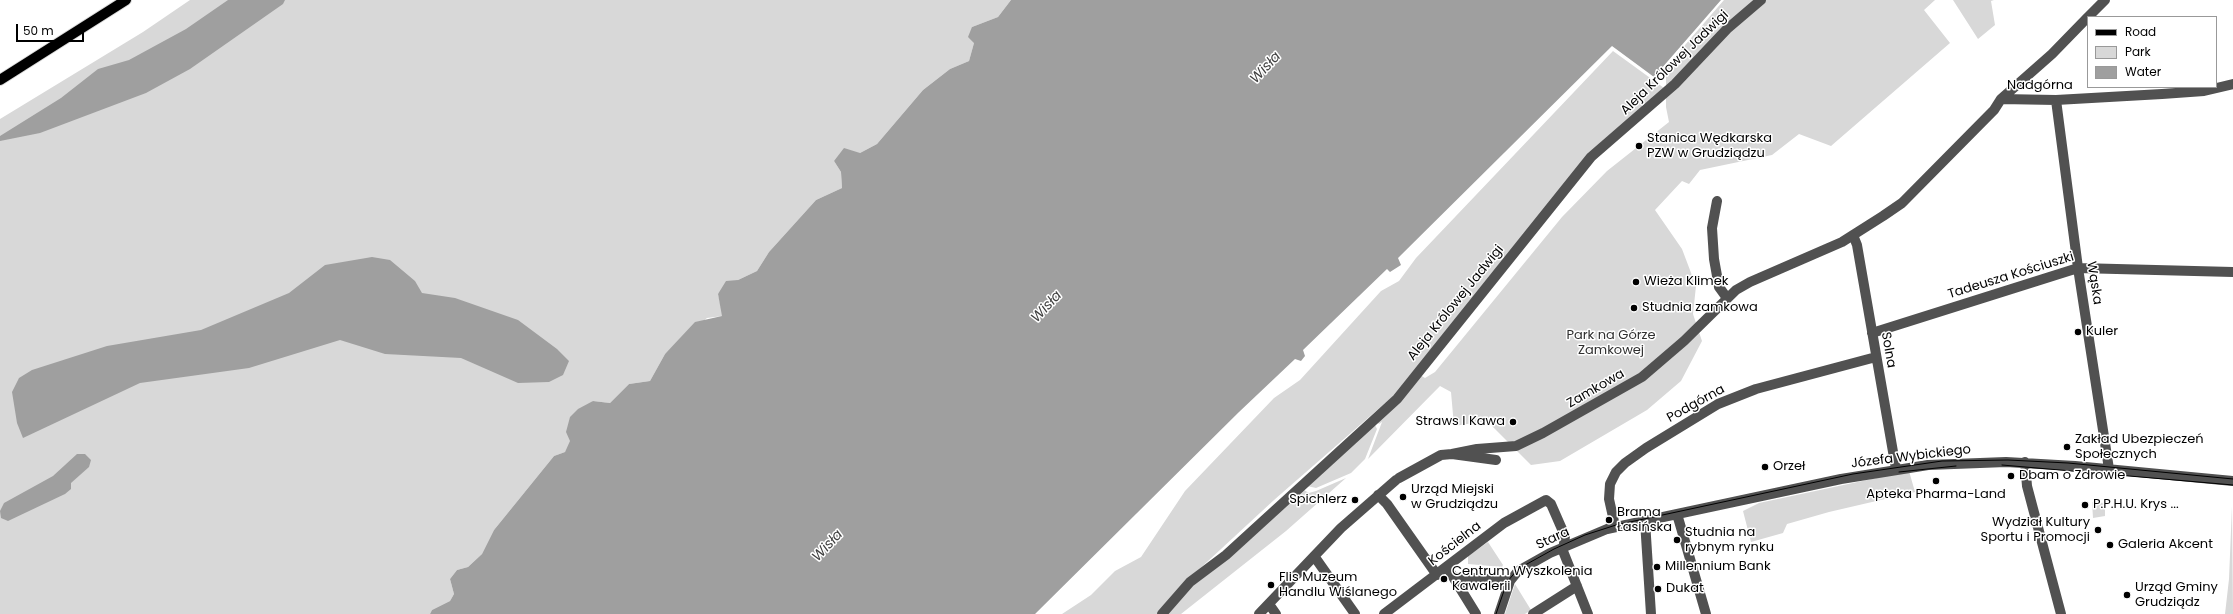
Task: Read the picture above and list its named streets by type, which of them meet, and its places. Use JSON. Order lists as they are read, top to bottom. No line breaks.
{"streets":{"street":["Aleja Królowej Jadwigi","Nadgórna","Tadeusza Kościuszki","Wąska","Solna","Zamkowa","Podgórna","Józefa Wybickiego","Stara","Kościelna"]},"crossings":[["Nadgórna","Wąska"],["Nadgórna","Solna"],["Nadgórna","Zamkowa"],["Tadeusza Kościuszki","Wąska"],["Tadeusza Kościuszki","Solna"],["Wąska","Józefa Wybickiego"],["Solna","Zamkowa"],["Solna","Podgórna"],["Solna","Józefa Wybickiego"],["Podgórna","Stara"],["Józefa Wybickiego","Stara"],["Stara","Kościelna"]],"water":["Wisła"],"parks":["Park na Górze Zamkowej"],"places":["Stanica Wędkarska PZW w Grudziądzu","Wieża Klimek","Studnia zamkowa","Kuler","Straws I Kawa","Zakład Ubezpieczeń Społecznych","Orzeł","Dbam o Zdrowie","Apteka Pharma-Land","Urząd Miejski w Grudziądzu","Spichlerz","P.P.H.U. Krys ...","Brama Łasińska","Wydział Kultury Sportu i Promocji","Studnia na rybnym rynku","Galeria Akcent","Millennium Bank","Centrum Wyszkolenia Kawalerii","Flis Muzeum Handlu Wiślanego","Dukat","Urząd Gminy Grudziądz"],"legend":["Road","Park","Water"],"scale_bar":"50 m"}
